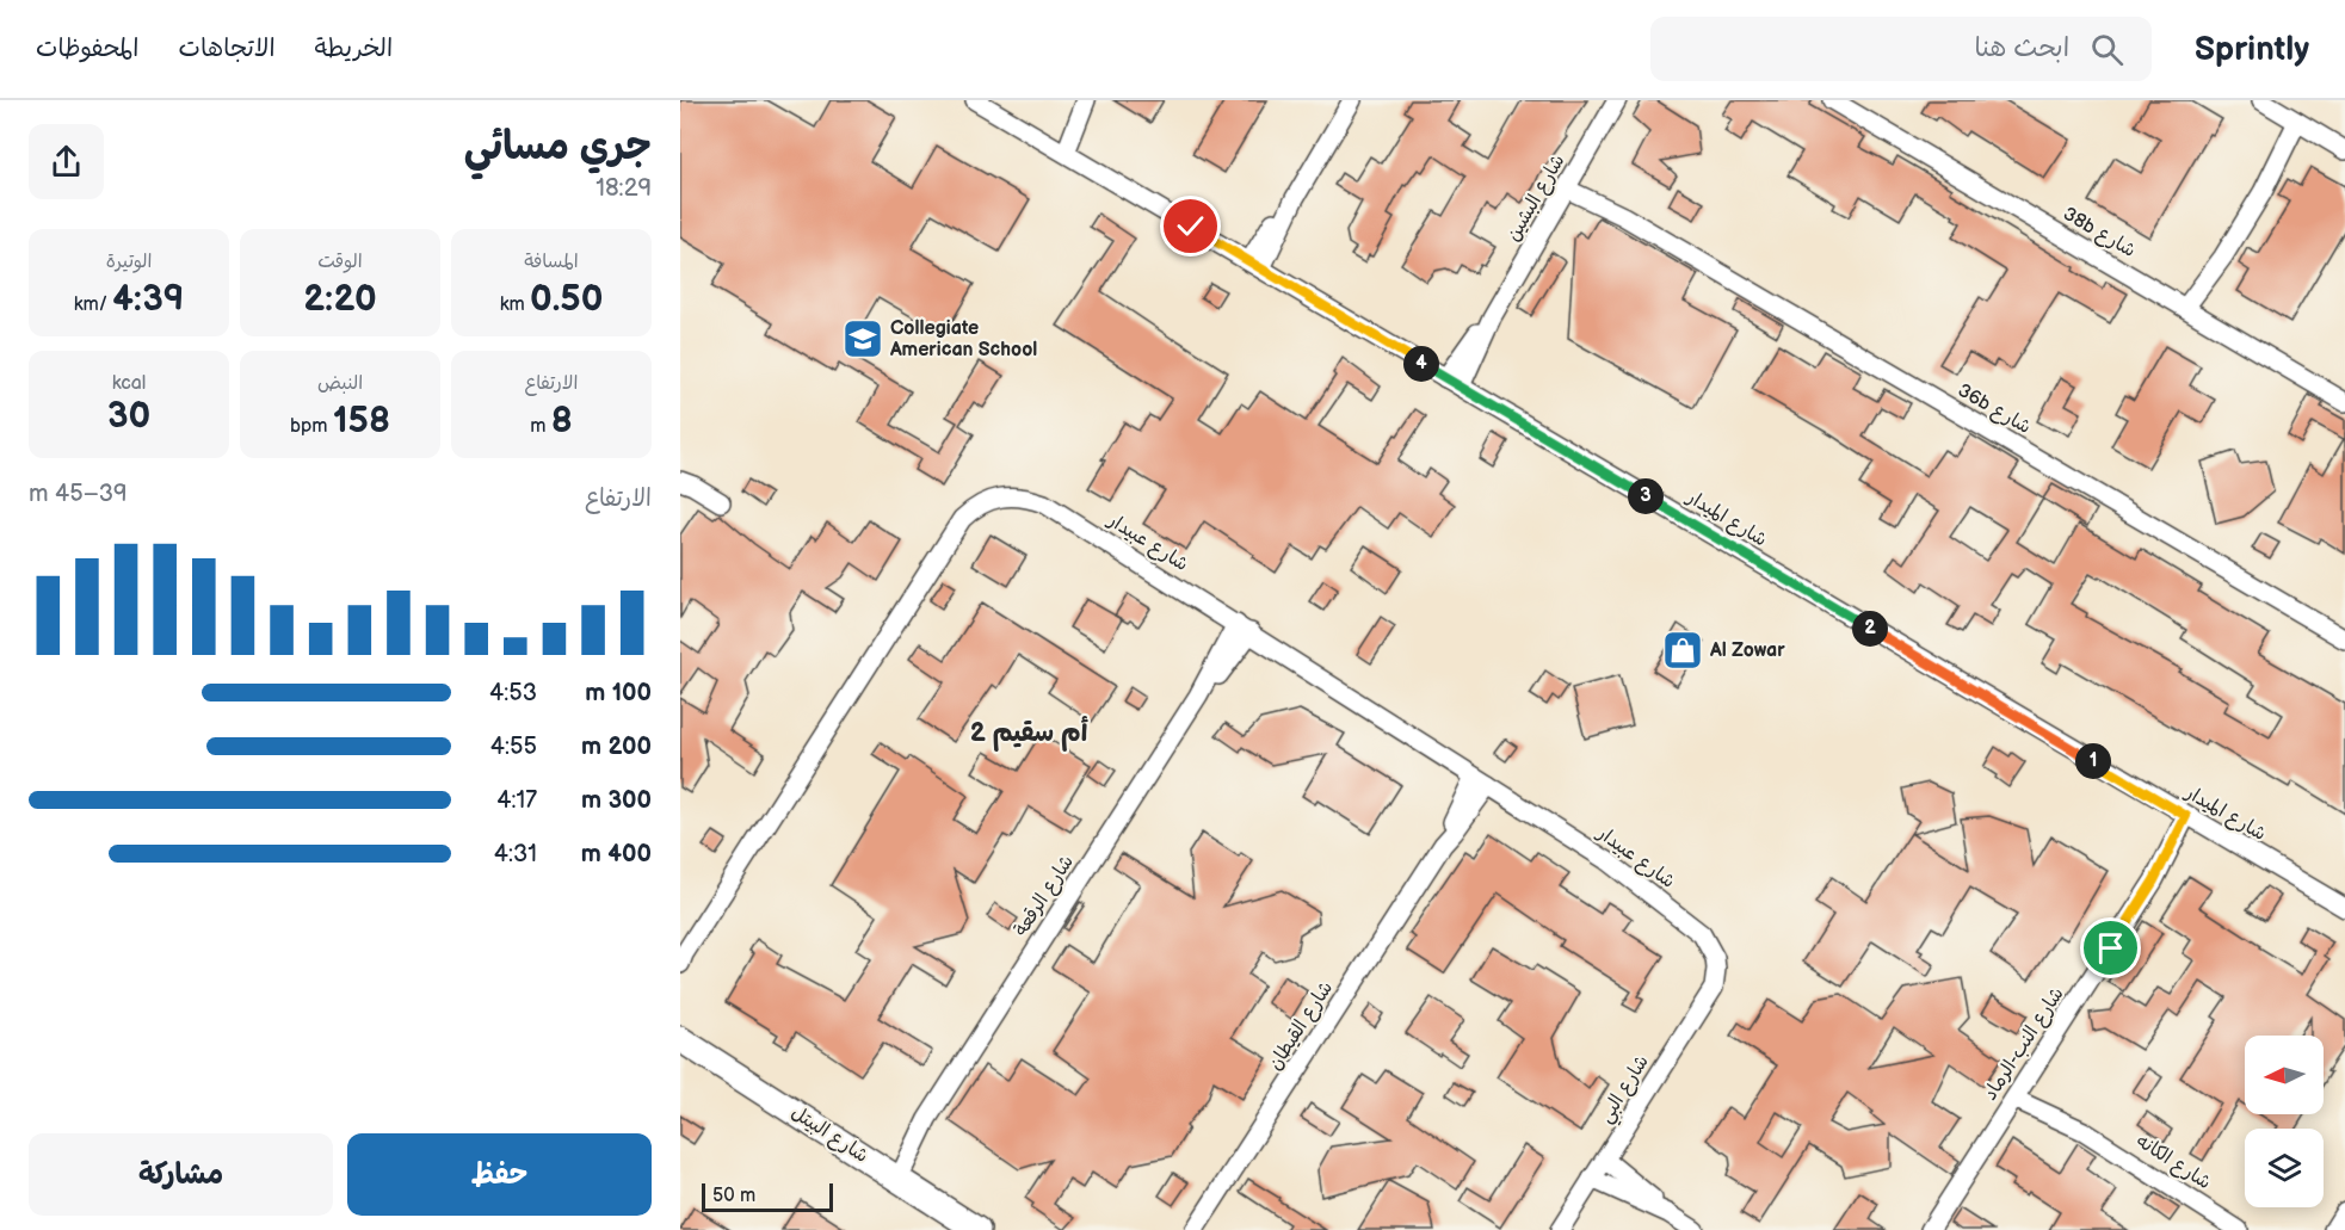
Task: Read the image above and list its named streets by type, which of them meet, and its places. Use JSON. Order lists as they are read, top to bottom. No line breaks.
{"streets":{"street":["شارع البشين","38b شارع","36b شارع","شارع الميدار","شارع عبيدار","شارع الرقعة","شارع القيطان","شارع النب-الرماد","شارع البي","شارع البيتل","شارع الكانه"]},"crossings":[["شارع البشين","36b شارع"],["شارع البشين","شارع الميدار"],["شارع الميدار","شارع النب-الرماد"],["شارع عبيدار","شارع الرقعة"],["شارع عبيدار","شارع القيطان"],["شارع عبيدار","شارع البي"],["شارع الرقعة","شارع البيتل"],["شارع النب-الرماد","شارع الكانه"]],"districts":["أم سقيم 2"],"places":{"school or university":["Collegiate American School"],"shop":["Al Zowar"]},"scale_bar":"50 m","north":"left","page":{"header":"Sprintly","search":"ابحث هنا","nav":["الخريطة","الاتجاهات","المحفوظات"],"heading":["جري مسائي","18:29"],"stats":[["المسافة","0.50 km"],["الوقت","2:20"],["الوتيرة","4:39 /km"],["الارتفاع","8 m"],["النبض","158 bpm"],["kcal","30"]],"pins":["4","3","2","1"],"chart":["الارتفاع","39–45 m"],"list":[{"name":"100 m","note":"4:53"},{"name":"200 m","note":"4:55"},{"name":"300 m","note":"4:17"},{"name":"400 m","note":"4:31"}],"buttons":["حفظ","مشاركة"],"scale":"50 m"}}
